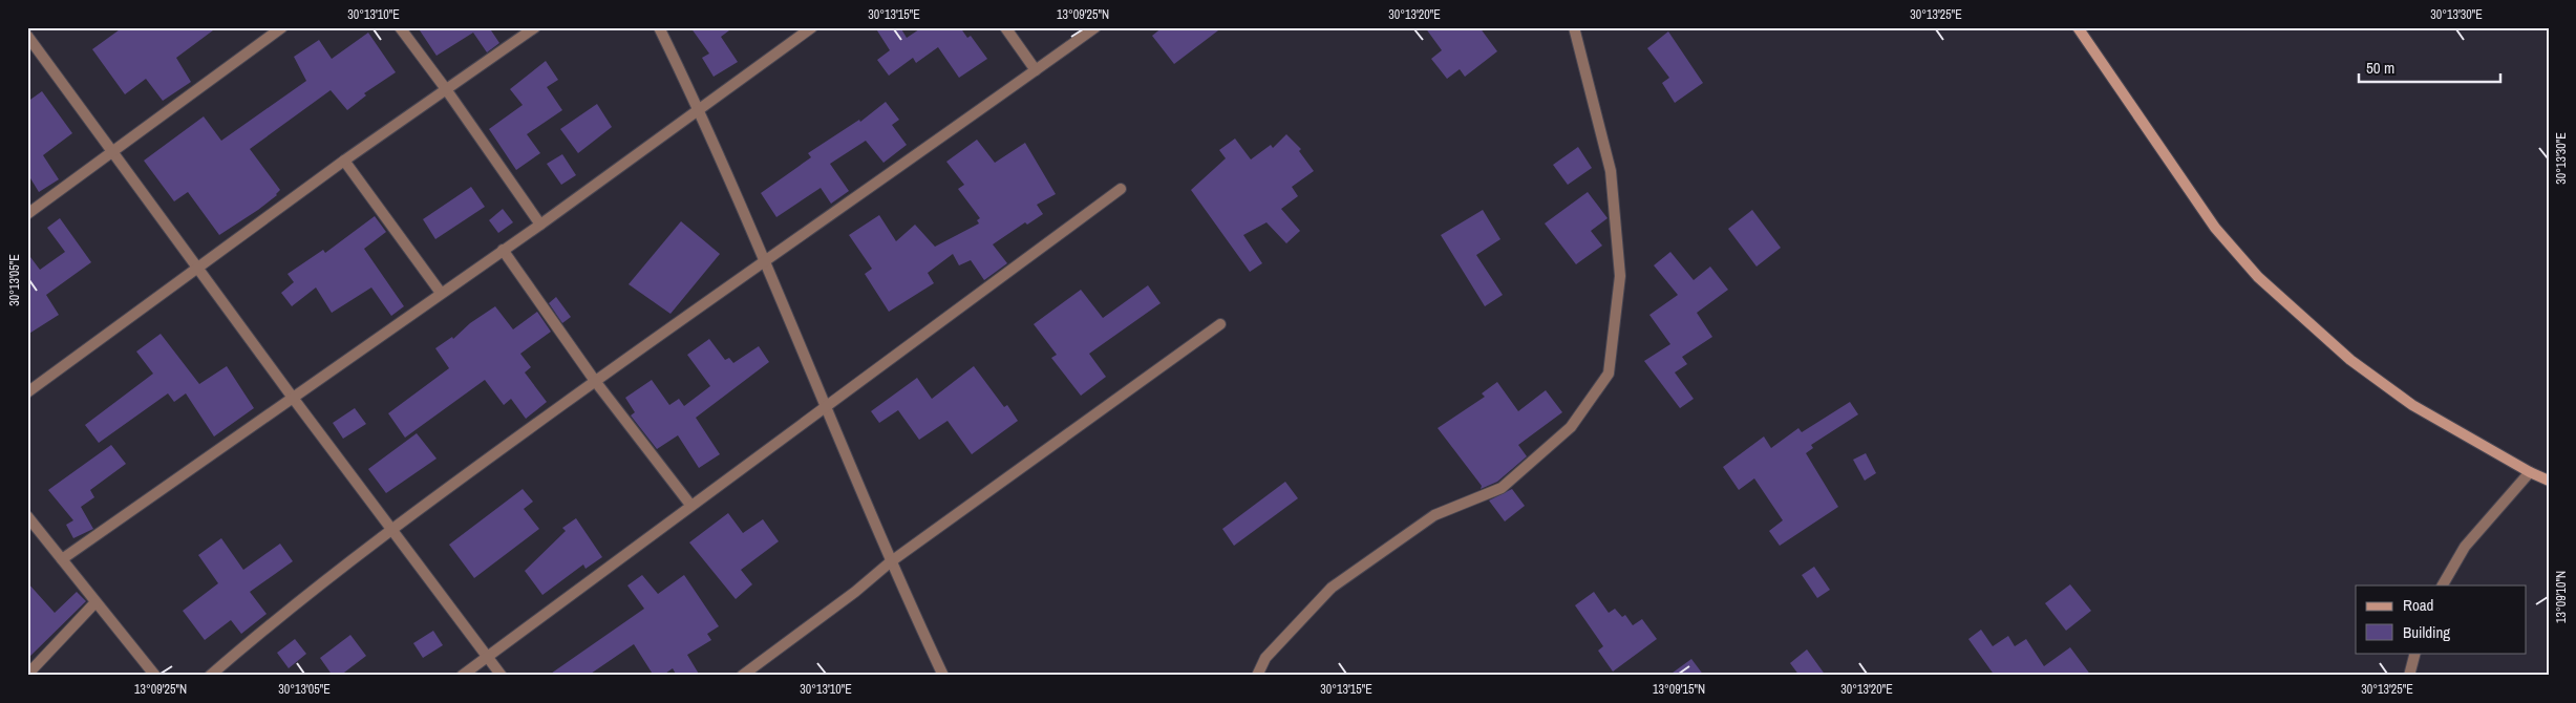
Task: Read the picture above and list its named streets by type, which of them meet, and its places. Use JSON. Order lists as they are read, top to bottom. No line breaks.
{"legend":["Road","Building"],"scale_bar":"50 m","coordinates":["30°13'10\"E","30°13'15\"E","13°09'25\"N","30°13'20\"E","30°13'25\"E","30°13'30\"E","30°13'05\"E","13°09'10\"N","13°09'15\"N"]}
